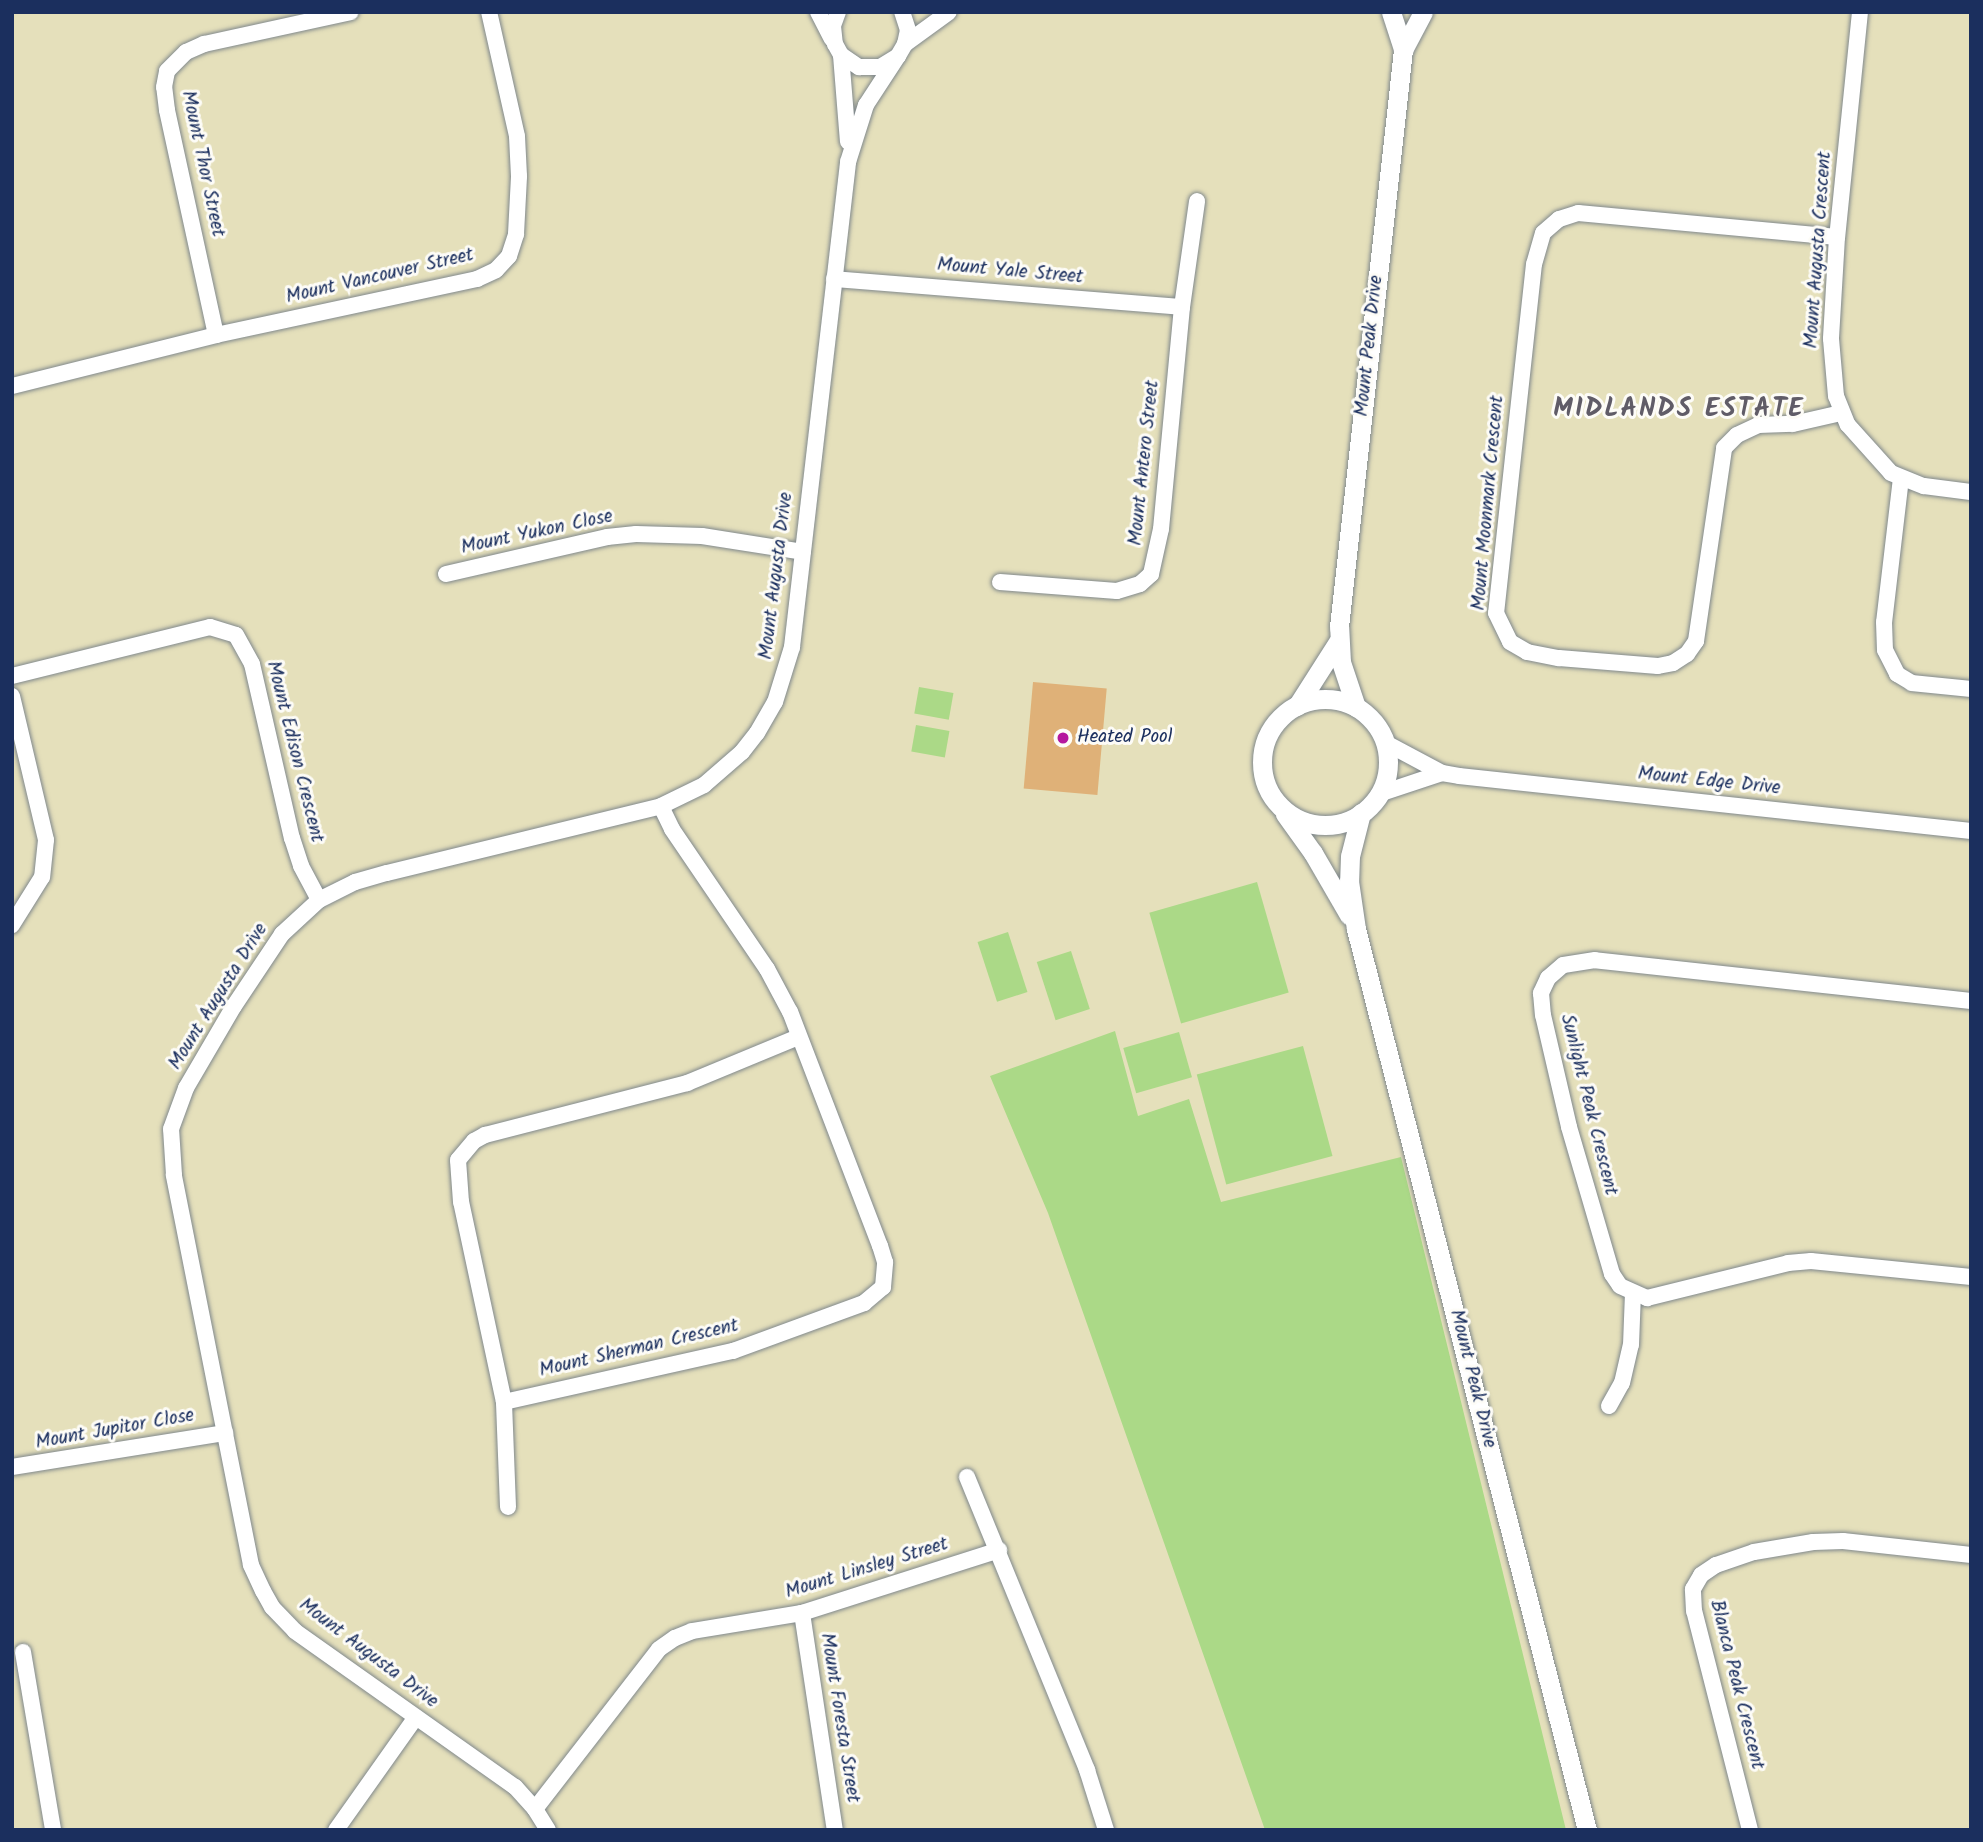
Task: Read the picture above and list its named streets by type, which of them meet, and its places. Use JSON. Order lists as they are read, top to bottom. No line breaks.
{"streets":{"street":["Mount Thor Street","Mount Augusta Crescent","Mount Yale Street","Mount Vancouver Street","Mount Peak Drive","Mount Antero Street","Mount Moonmark Crescent","Mount Yukon Close","Mount Augusta Drive","Mount Edison Crescent","Mount Edge Drive","Sunlight Peak Crescent","Mount Sherman Crescent","Mount Jupitor Close","Mount Linsley Street","Blanca Peak Crescent","Mount Foresta Street"]},"crossings":[["Mount Thor Street","Mount Vancouver Street"],["Mount Augusta Crescent","Mount Moonmark Crescent"],["Mount Yale Street","Mount Antero Street"],["Mount Yale Street","Mount Augusta Drive"],["Mount Peak Drive","Mount Edge Drive"],["Mount Yukon Close","Mount Augusta Drive"],["Mount Augusta Drive","Mount Edison Crescent"],["Mount Augusta Drive","Mount Sherman Crescent"],["Mount Augusta Drive","Mount Jupitor Close"],["Mount Augusta Drive","Mount Linsley Street"],["Mount Linsley Street","Mount Foresta Street"]],"districts":["MIDLANDS ESTATE"],"places":["Heated Pool"]}
